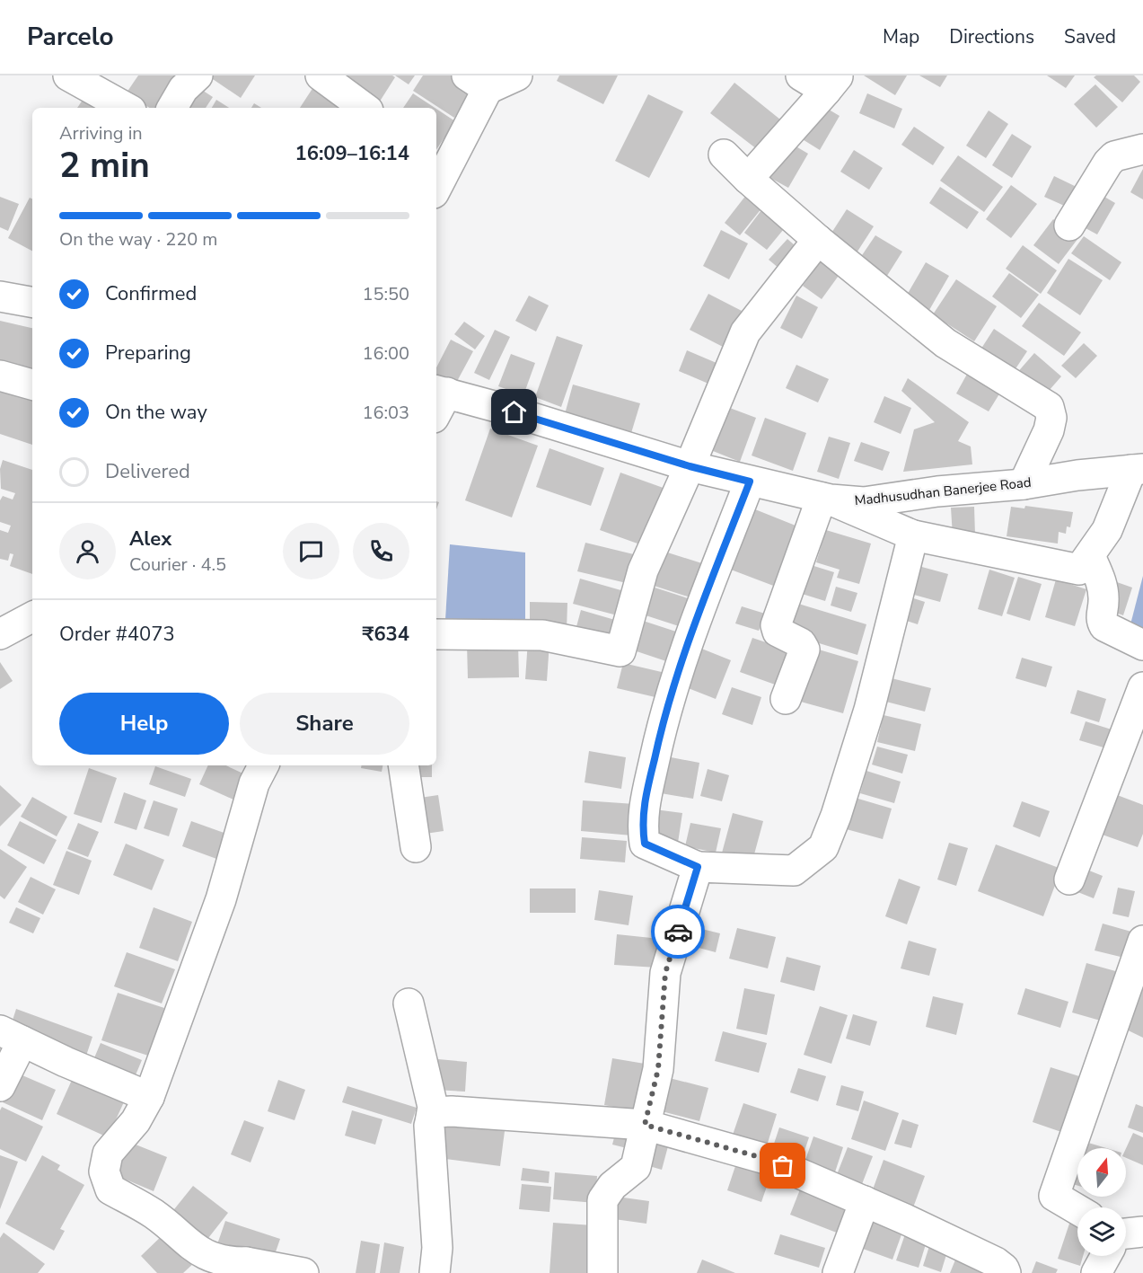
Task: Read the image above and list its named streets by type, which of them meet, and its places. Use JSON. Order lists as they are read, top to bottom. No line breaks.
{"streets":{"street":["Madhusudhan Banerjee Road"]},"north":"top","page":{"header":"Parcelo","nav":["Map","Directions","Saved"],"heading":["2 min","Arriving in","16:09–16:14"],"panel":["Alex","Courier · 4.5","Order #4073","₹634"],"bar":"On the way · 220 m","list":[["Confirmed","15:50"],["Preparing","16:00"],["On the way","16:03"],"Delivered"],"buttons":["Help","Share"]}}
